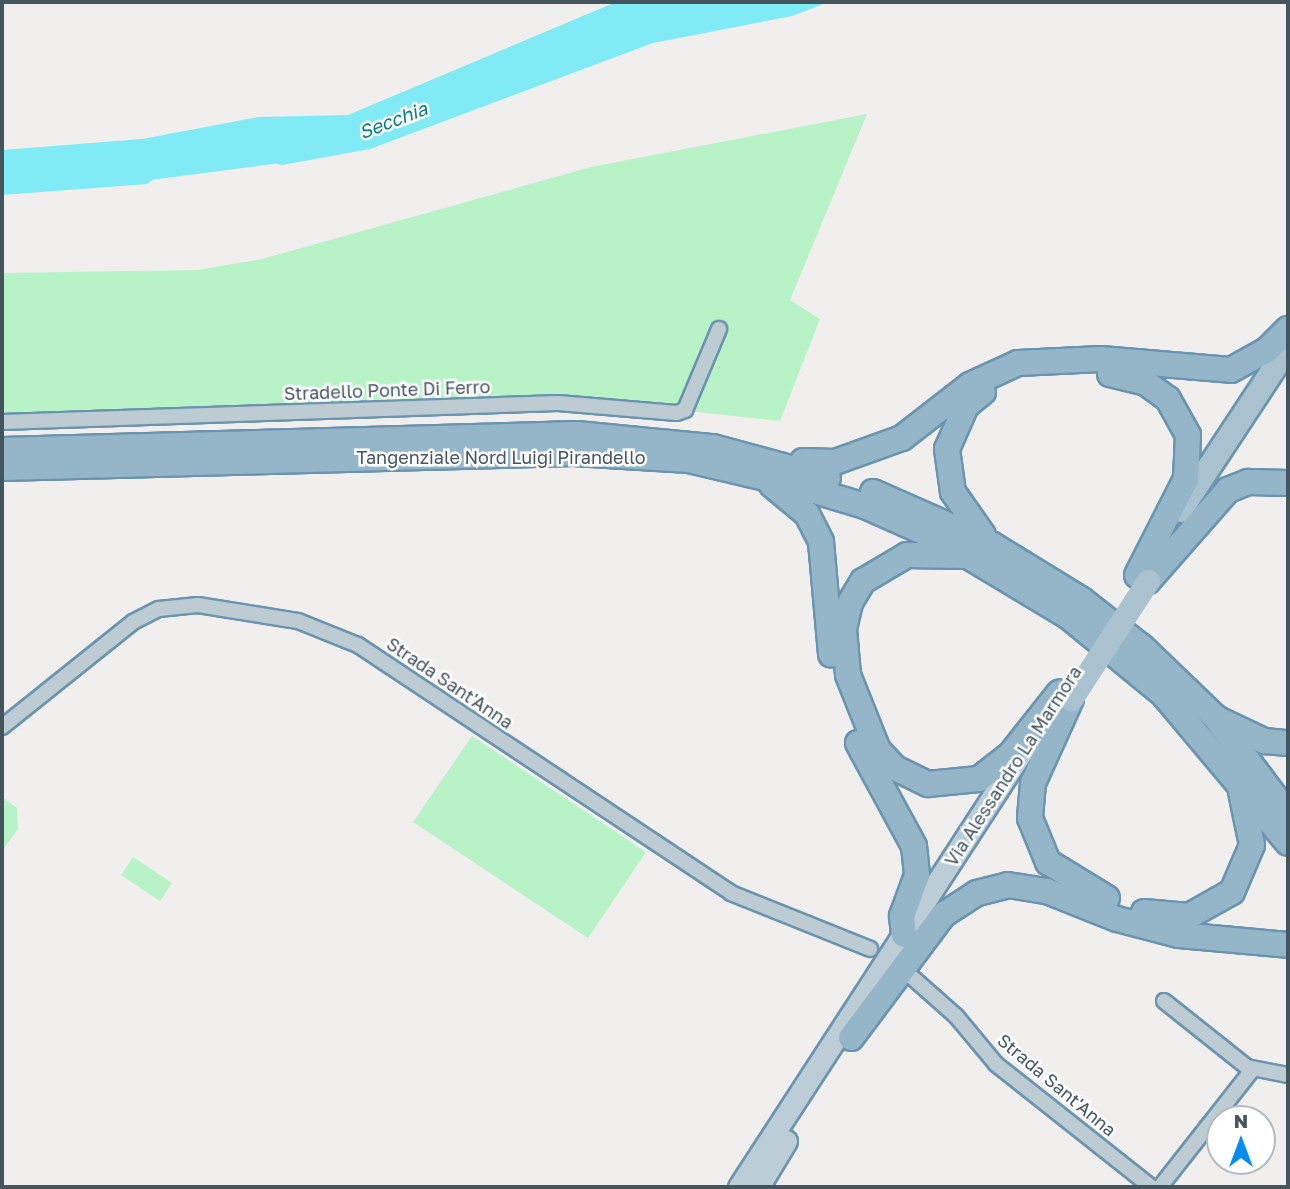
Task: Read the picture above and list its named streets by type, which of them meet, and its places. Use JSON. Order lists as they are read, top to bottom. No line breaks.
{"streets":{"highway":["Tangenziale Nord Luigi Pirandello"],"main road":["Via Alessandro La Marmora"],"street":["Stradello Ponte Di Ferro","Strada Sant'Anna"]},"water":["Secchia"],"north":"top"}
